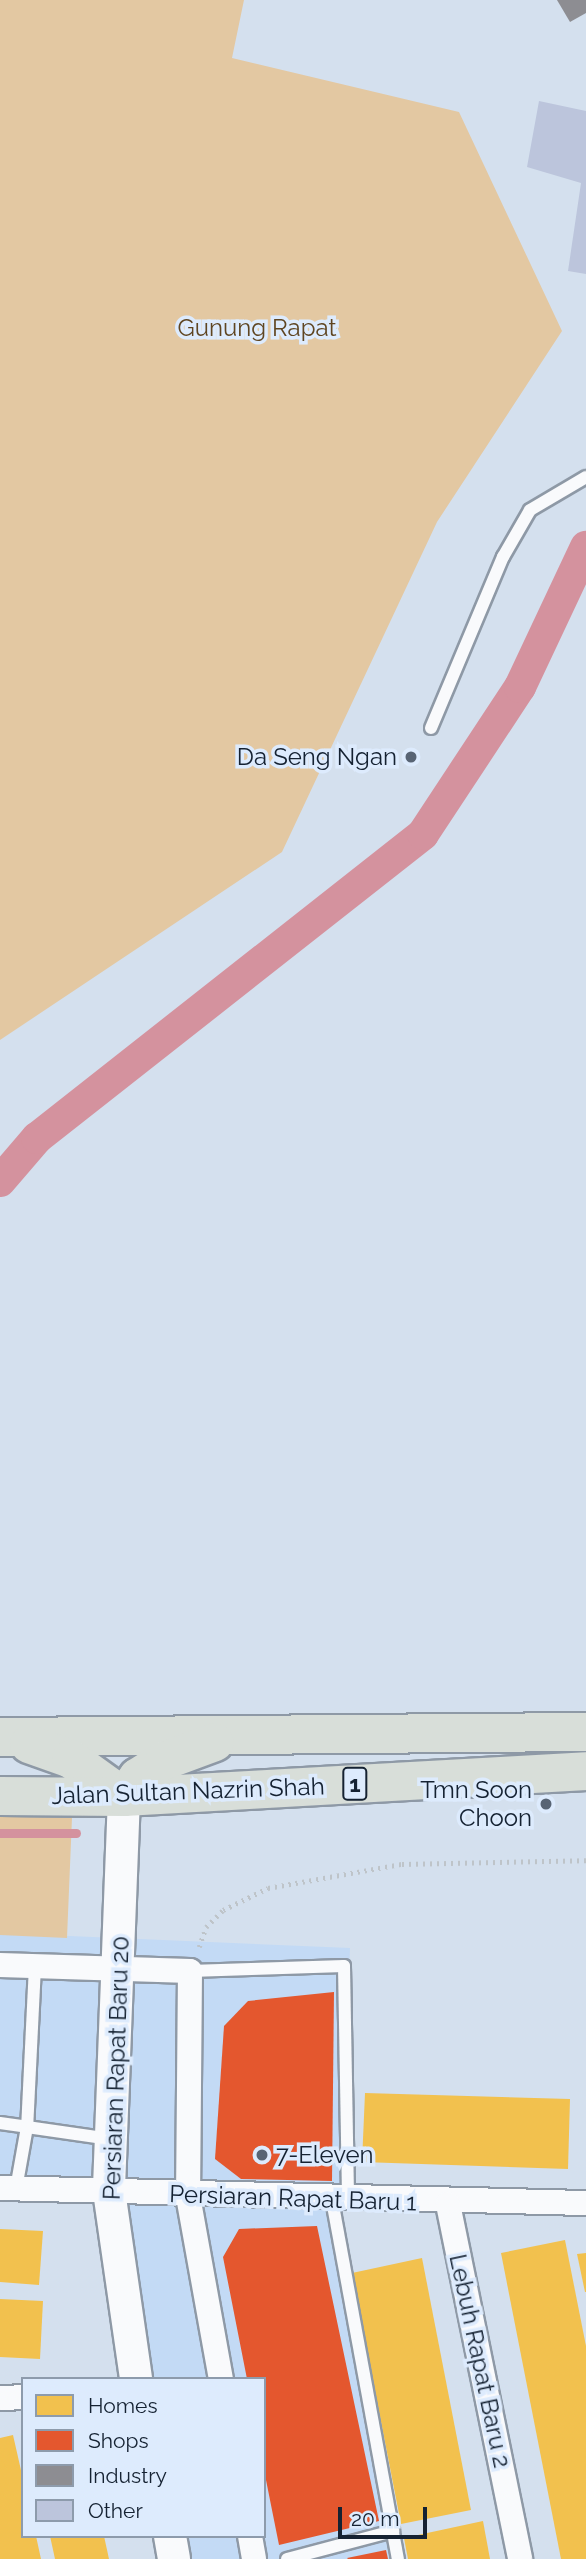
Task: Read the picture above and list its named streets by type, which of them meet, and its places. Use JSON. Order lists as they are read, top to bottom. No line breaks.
{"streets":{"highway":["1","Jalan Sultan Nazrin Shah"],"street":["Persiaran Rapat Baru 20","Persiaran Rapat Baru 1","Lebuh Rapat Baru 2"]},"crossings":[["Jalan Sultan Nazrin Shah","Persiaran Rapat Baru 20"],["Persiaran Rapat Baru 20","Persiaran Rapat Baru 1"],["Persiaran Rapat Baru 1","Lebuh Rapat Baru 2"]],"parks":["Gunung Rapat"],"places":["Da Seng Ngan","Tmn Soon Choon","7-Eleven"],"legend":["Homes","Shops","Industry","Other"],"scale_bar":"20 m"}
